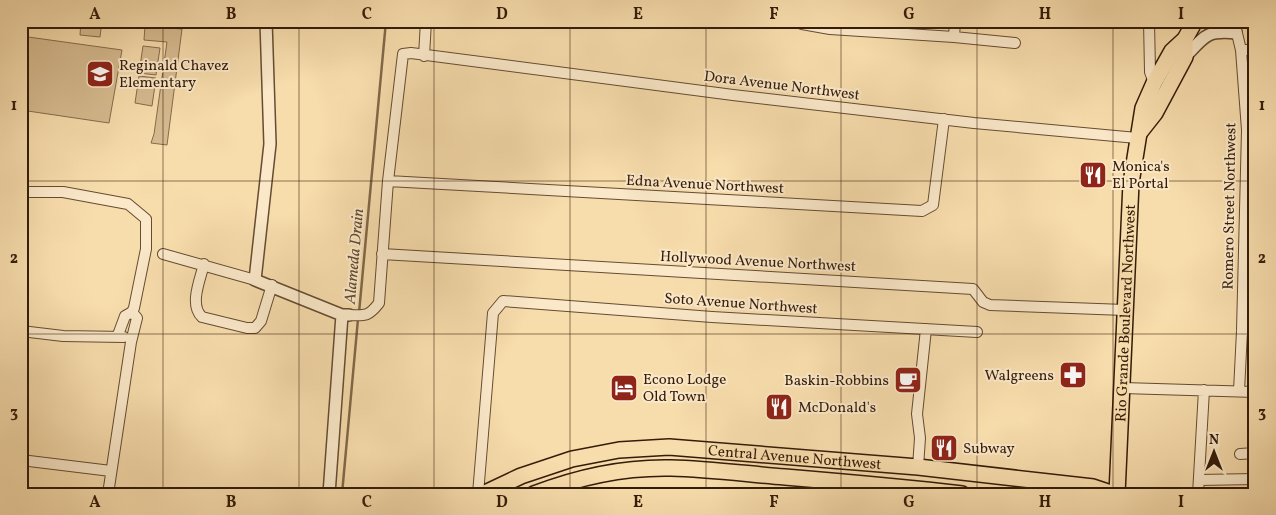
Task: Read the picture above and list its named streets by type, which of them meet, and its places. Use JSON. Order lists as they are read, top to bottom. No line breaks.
{"streets":{"main road":["Rio Grande Boulevard Northwest","Central Avenue Northwest"],"street":["Dora Avenue Northwest","Edna Avenue Northwest","Romero Street Northwest","Hollywood Avenue Northwest","Soto Avenue Northwest"]},"crossings":[["Dora Avenue Northwest","Edna Avenue Northwest"],["Dora Avenue Northwest","Rio Grande Boulevard Northwest"],["Hollywood Avenue Northwest","Rio Grande Boulevard Northwest"],["Rio Grande Boulevard Northwest","Central Avenue Northwest"]],"water":["Alameda Drain"],"places":{"school or university":["Reginald Chavez Elementary"],"restaurant":["Monica's El Portal","McDonald's","Subway"],"pharmacy":["Walgreens"],"cafe":["Baskin-Robbins"],"hotel":["Econo Lodge Old Town"]},"north":"top","grid":{"columns":["A","B","C","D","E","F","G","H","I"],"rows":["1","2","3"]}}
